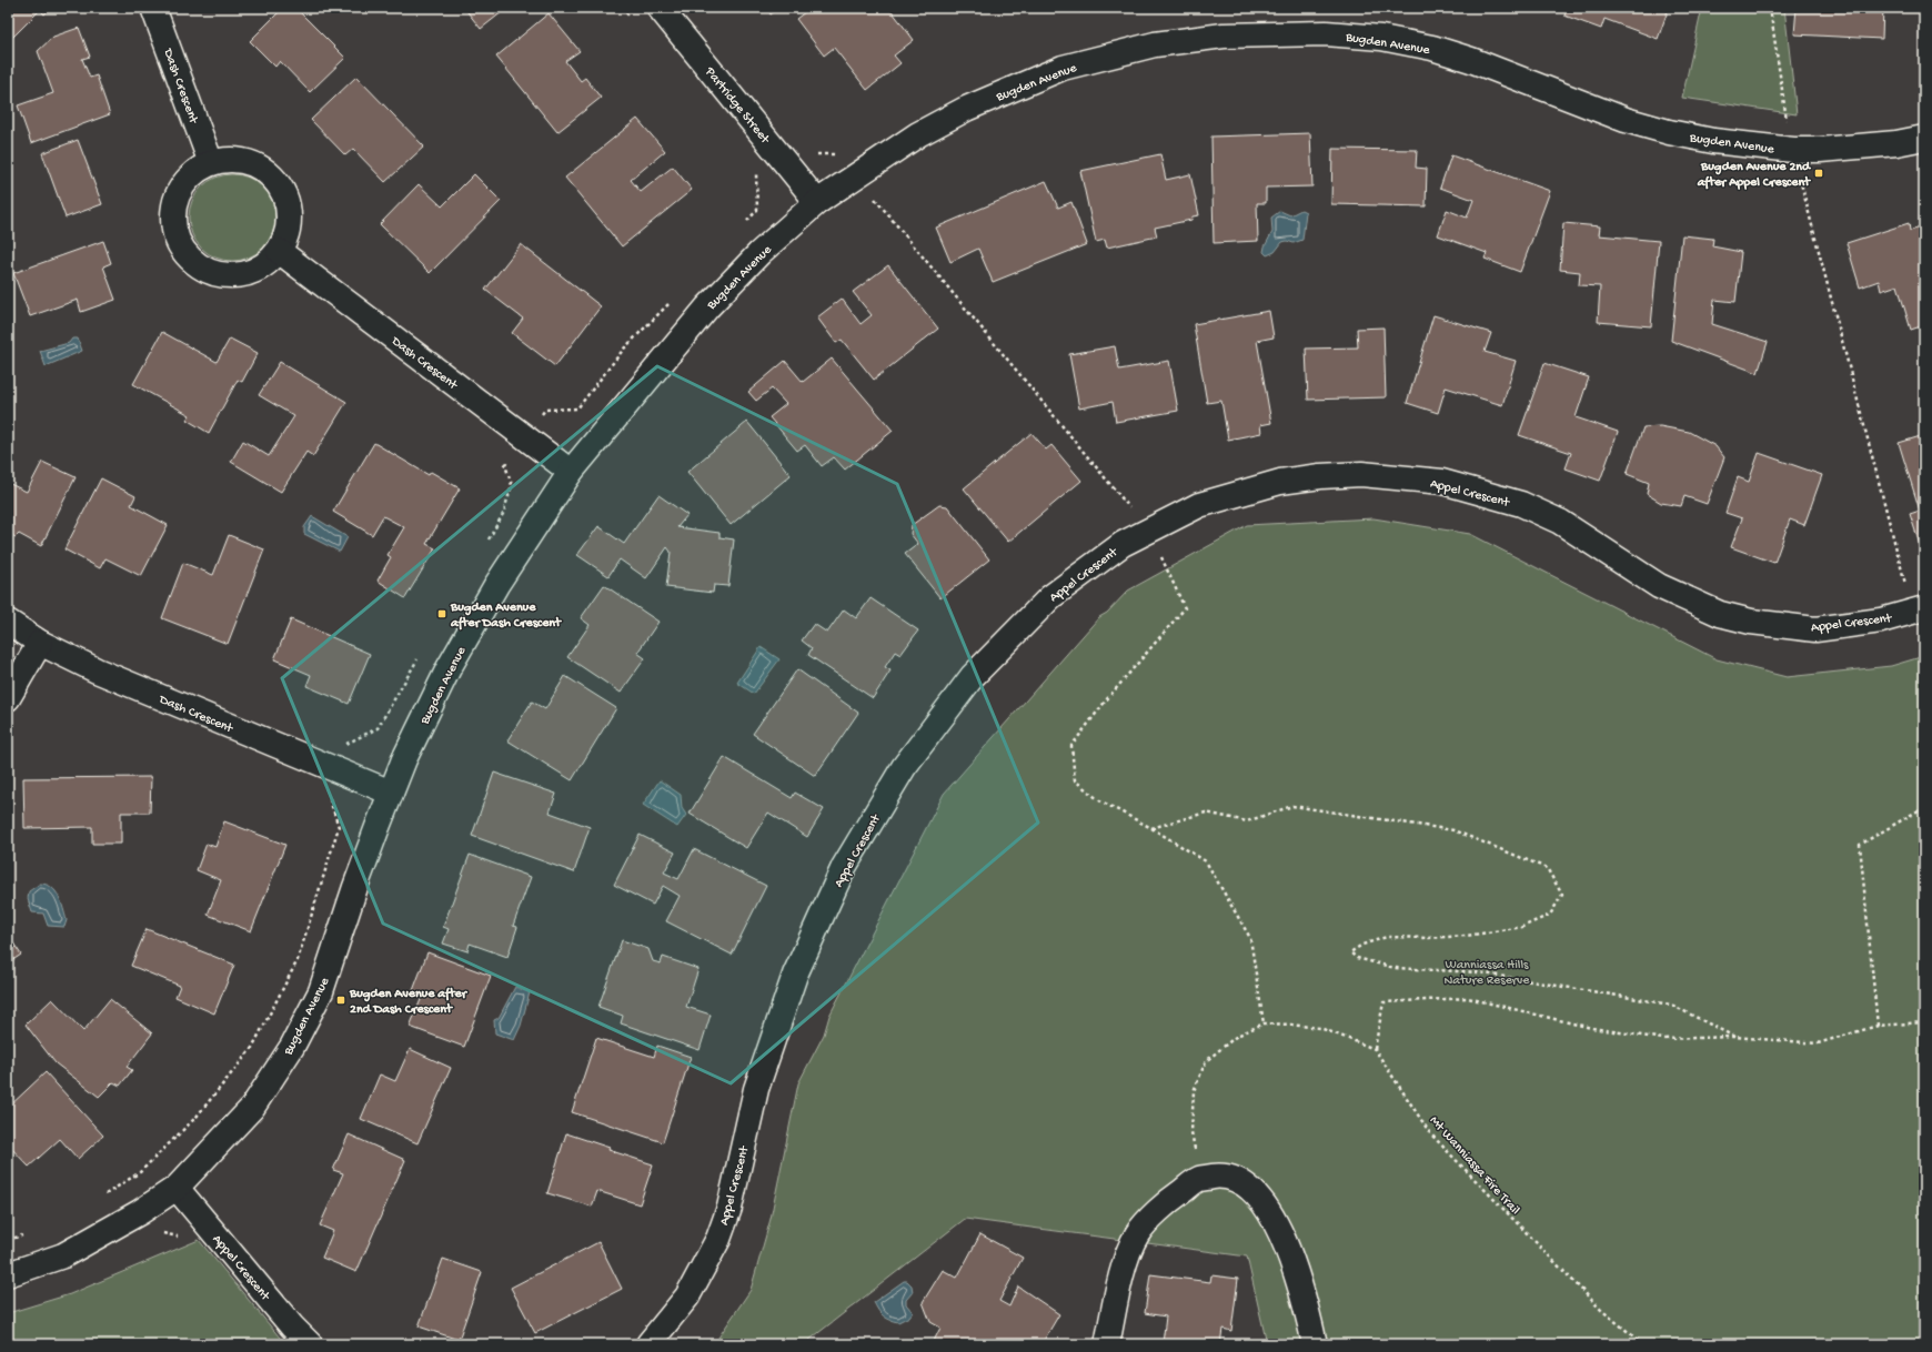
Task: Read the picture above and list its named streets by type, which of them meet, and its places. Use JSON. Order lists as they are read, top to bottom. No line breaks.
{"streets":{"street":["Bugden Avenue","Dash Crescent","Partridge Street","Appel Crescent"],"path":["Mt Wanniassa Fire Trail"]},"crossings":[["Bugden Avenue","Dash Crescent"],["Bugden Avenue","Partridge Street"],["Bugden Avenue","Appel Crescent"]],"parks":["Wanniassa Hills Nature Reserve"],"places":{"transit":["Bugden Avenue 2nd after Appel Crescent","Bugden Avenue after Dash Crescent","Bugden Avenue after 2nd Dash Crescent"]}}
